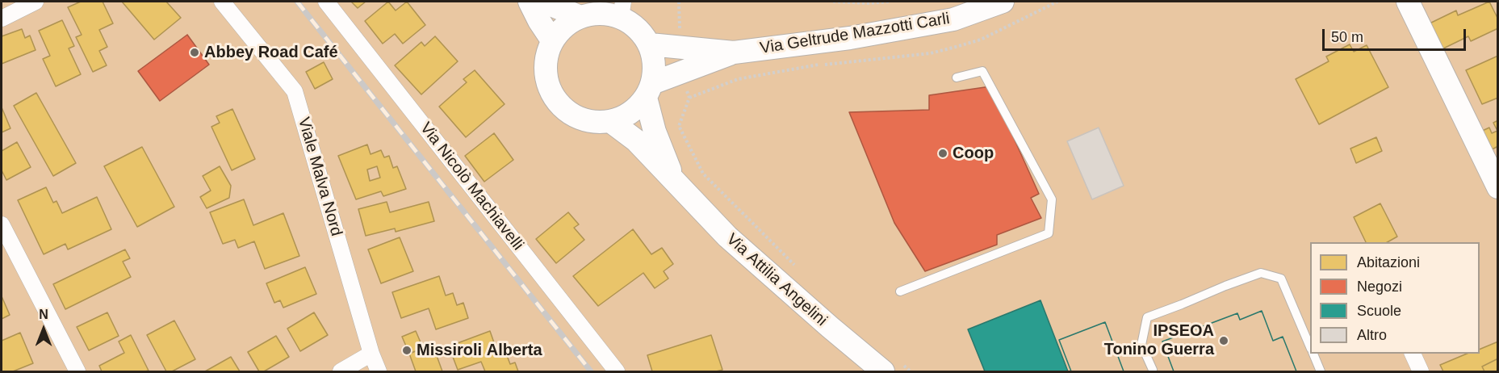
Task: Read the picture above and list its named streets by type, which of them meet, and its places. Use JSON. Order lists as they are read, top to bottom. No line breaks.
{"streets":{"street":["Via Geltrude Mazzotti Carli","Viale Malva Nord","Via Nicolò Machiavelli","Via Attilia Angelini"]},"crossings":[["Via Geltrude Mazzotti Carli","Via Attilia Angelini"]],"places":["Abbey Road Café","Coop","IPSEOA Tonino Guerra","Missiroli Alberta"],"legend":["Abitazioni","Negozi","Scuole","Altro"],"scale_bar":"50 m","north":"top"}
